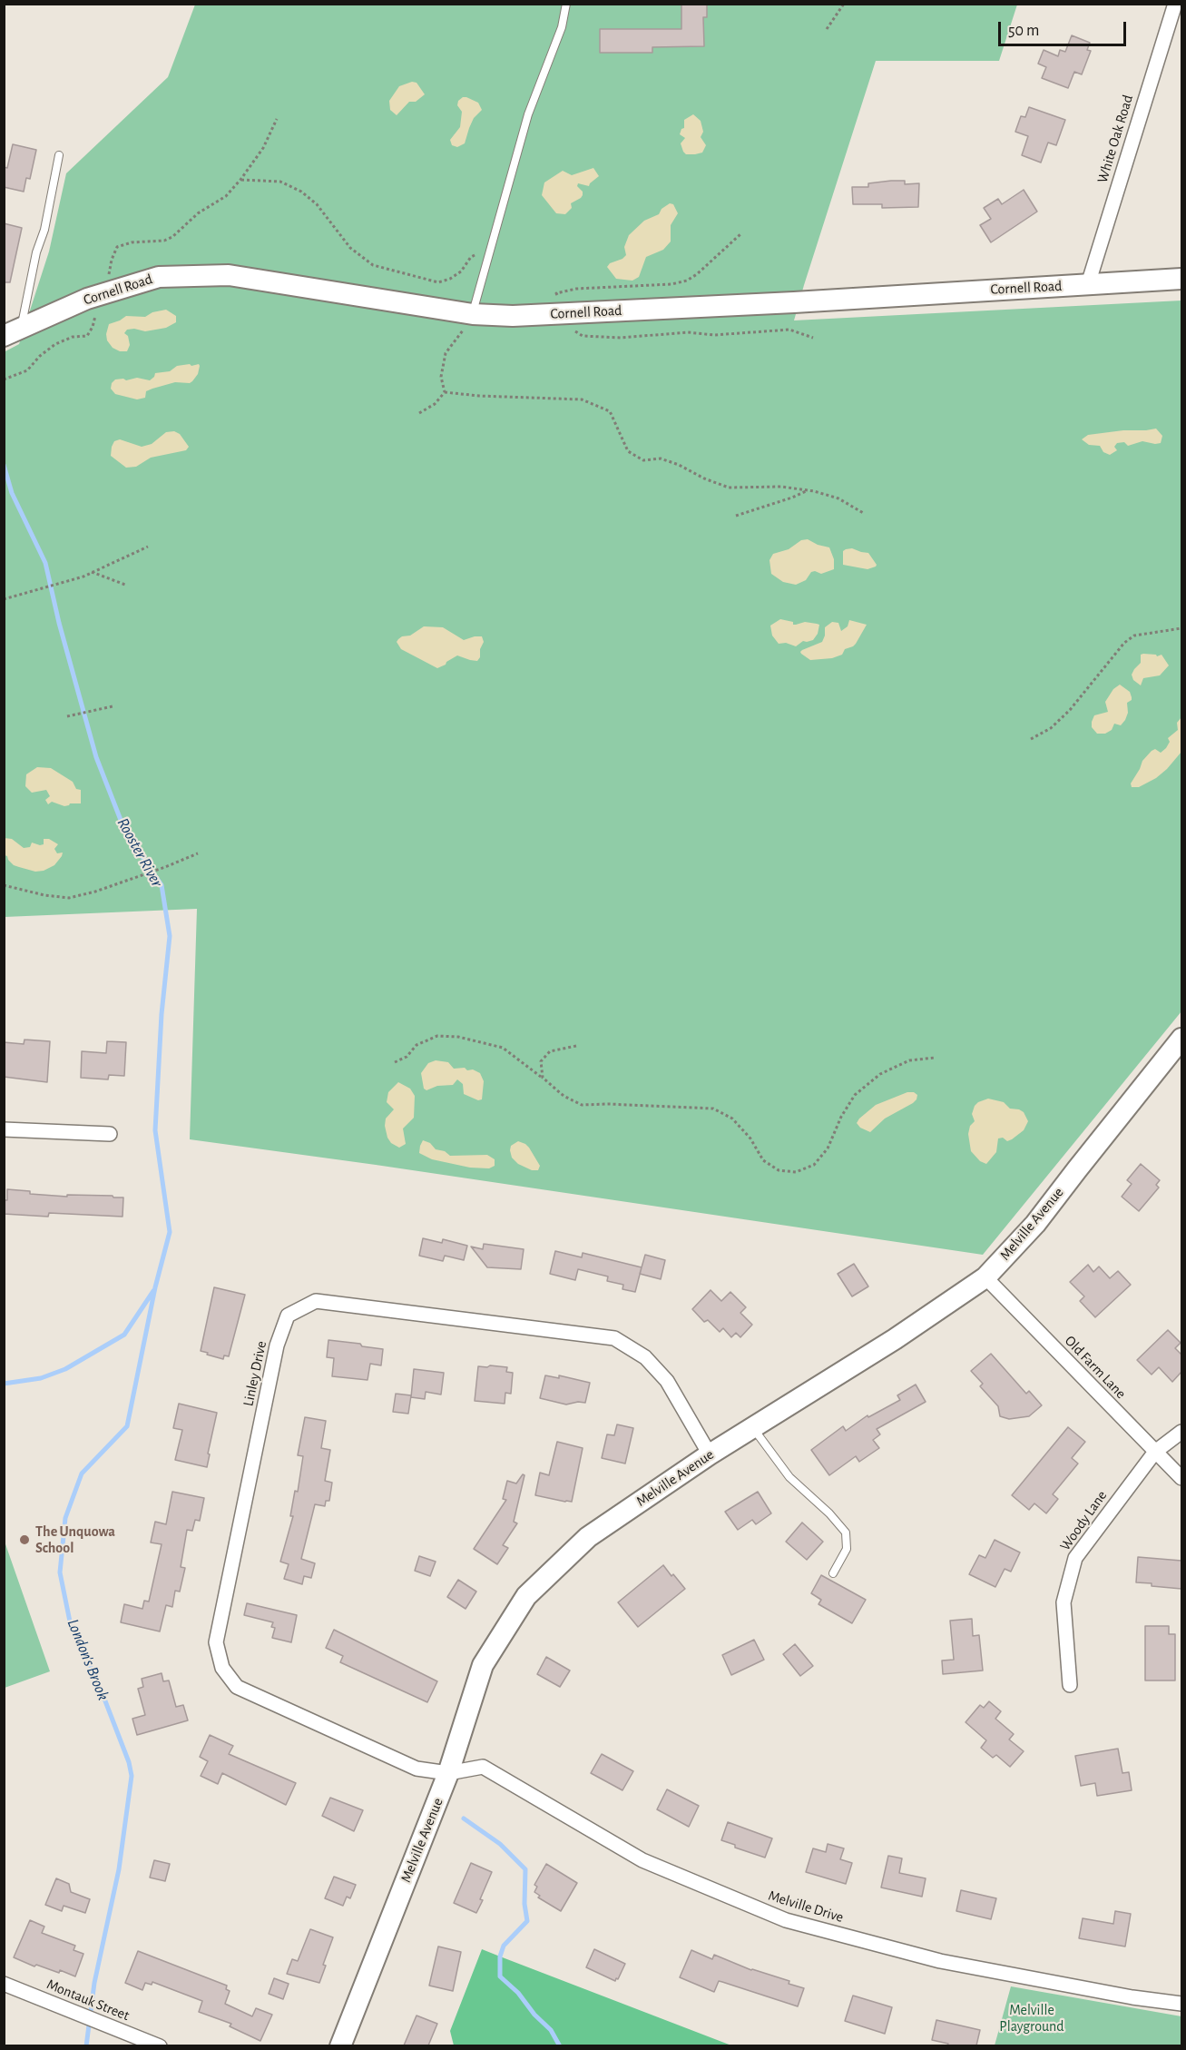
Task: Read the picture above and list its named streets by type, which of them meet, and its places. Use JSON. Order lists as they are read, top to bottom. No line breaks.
{"streets":{"street":["White Oak Road","Cornell Road","Melville Avenue","Old Farm Lane","Linley Drive","Woody Lane","Melville Drive","Montauk Street"]},"crossings":[["White Oak Road","Cornell Road"],["Melville Avenue","Old Farm Lane"],["Melville Avenue","Linley Drive"],["Melville Avenue","Melville Drive"],["Old Farm Lane","Woody Lane"],["Linley Drive","Melville Drive"]],"water":["Rooster River","London's Brook"],"parks":["Melville Playground"],"places":["The Unquowa School"],"scale_bar":"50 m"}
